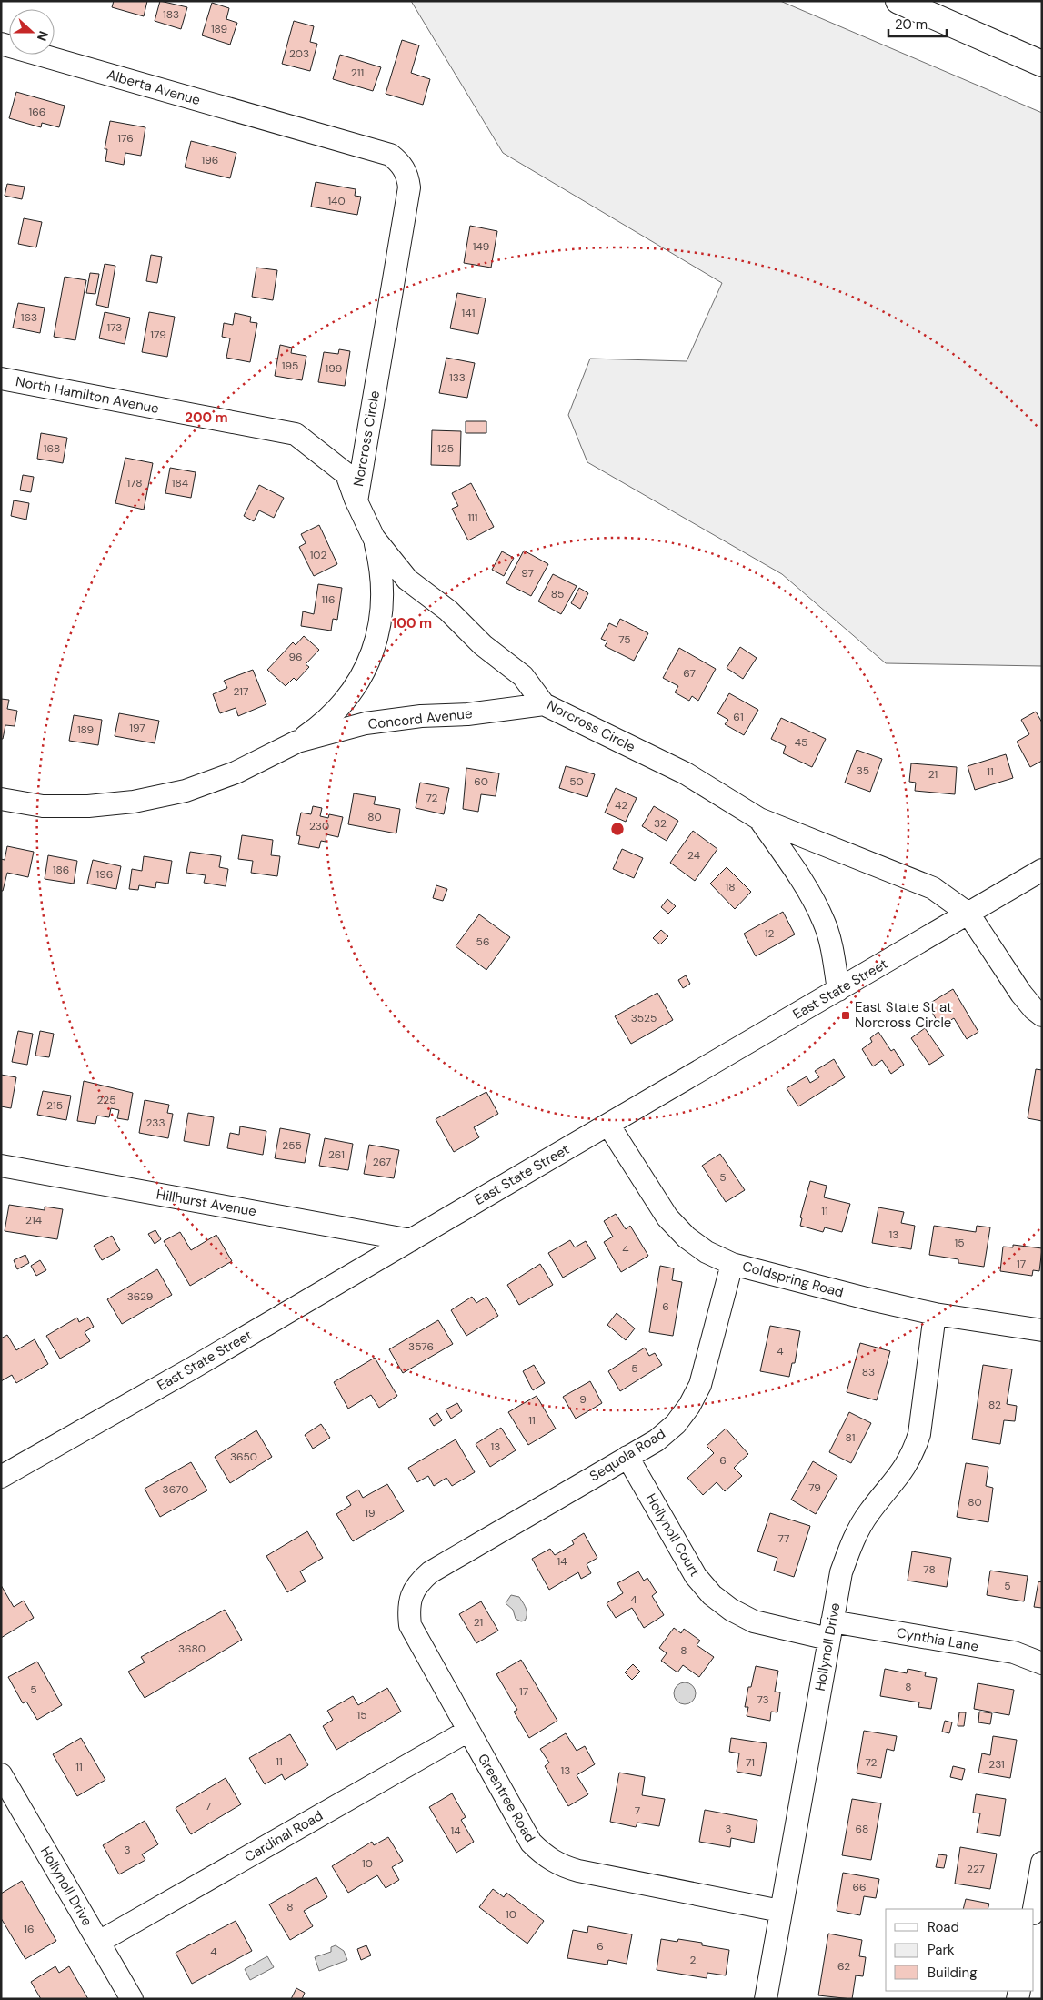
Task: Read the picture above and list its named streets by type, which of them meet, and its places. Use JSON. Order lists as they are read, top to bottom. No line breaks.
{"streets":{"street":["Alberta Avenue","North Hamilton Avenue","Norcross Circle","Concord Avenue","East State Street","Hillhurst Avenue","Coldspring Road","Sequola Road","Hollynoll Court","Cynthia Lane","Hollynoll Drive","Greentree Road","Cardinal Road"]},"crossings":[["Alberta Avenue","Norcross Circle"],["North Hamilton Avenue","Norcross Circle"],["Norcross Circle","Concord Avenue"],["Norcross Circle","East State Street"],["East State Street","Hillhurst Avenue"],["East State Street","Coldspring Road"],["Coldspring Road","Sequola Road"],["Coldspring Road","Hollynoll Drive"],["Sequola Road","Hollynoll Court"],["Sequola Road","Greentree Road"],["Hollynoll Court","Cynthia Lane"],["Hollynoll Court","Hollynoll Drive"],["Cynthia Lane","Hollynoll Drive"],["Hollynoll Drive","Greentree Road"],["Hollynoll Drive","Cardinal Road"],["Greentree Road","Cardinal Road"]],"places":{"transit":["East State St at Norcross Circle"]},"house_numbers":["183","189","203","211","166","176","196","140","149","141","163","173","179","195","199","133","168","125","178","184","111","102","97","85","116","75","96","67","217","61","197","189","45","35","11","21","60","50","72","42","80","32","230","24","186","196","18","12","56","3525","225","215","233","255","261","267","5","11","214","13","15","4","17","3629","6","3576","4","5","83","9","82","11","81","13","3650","6","79","3670","80","19","77","14","78","5","4","21","3680","8","8","5","17","73","15","11","71","72","231","11","13","7","7","3","68","14","3","10","227","66","8","10","16","6","4","2","62"],"legend":["Road","Park","Building"],"scale_bar":"20 m","north":"right","rings":["200 m","100 m"]}
